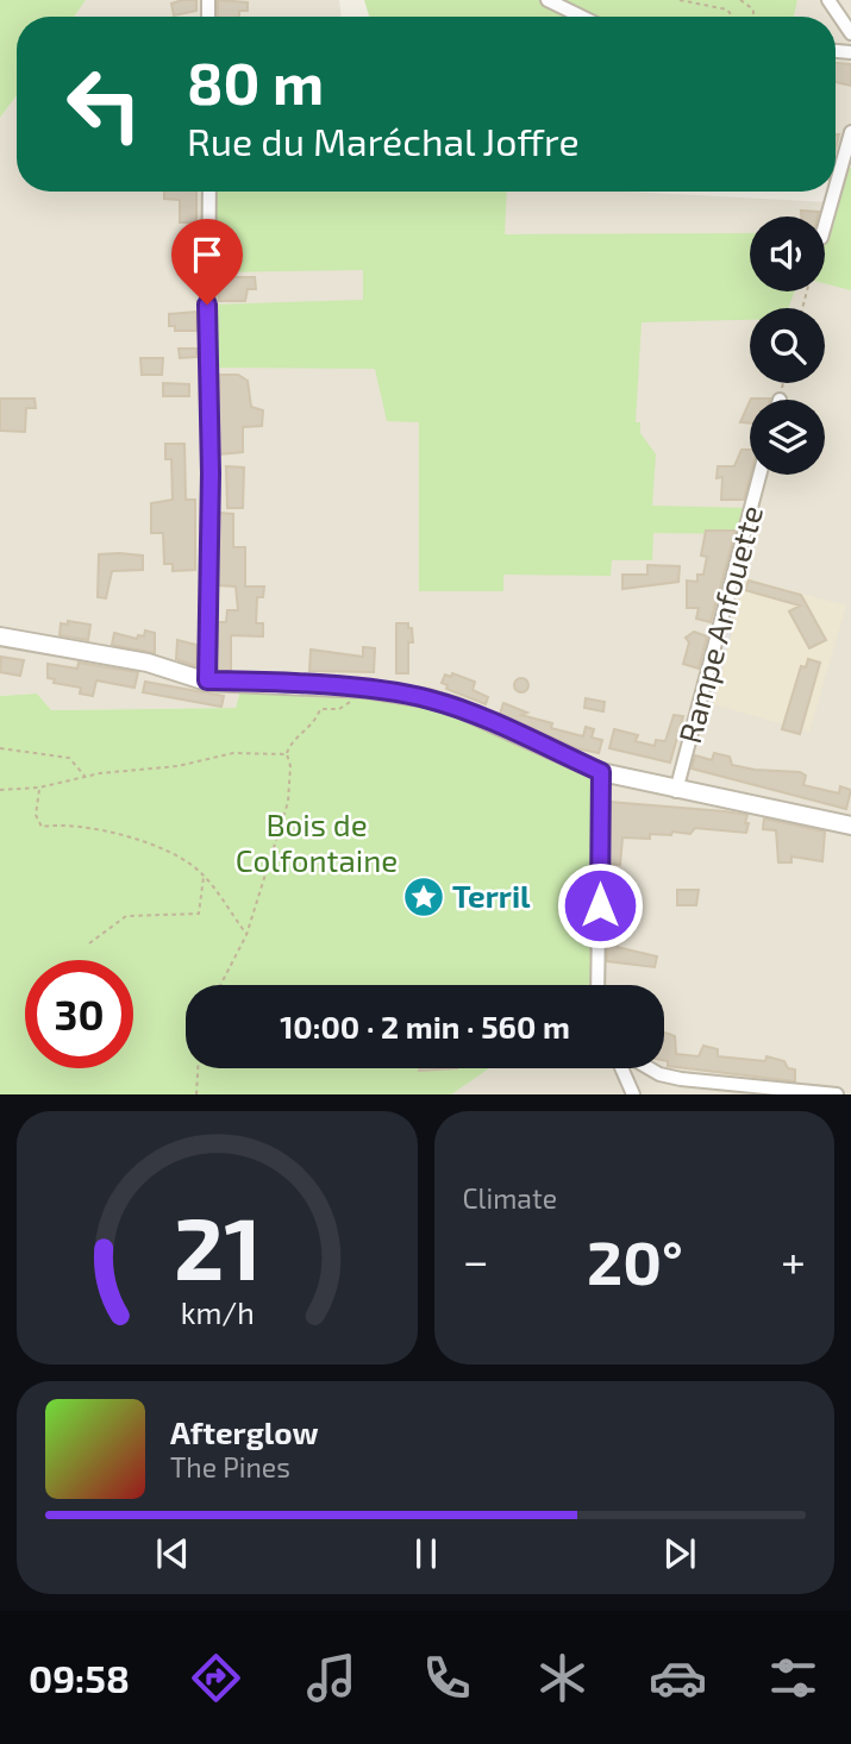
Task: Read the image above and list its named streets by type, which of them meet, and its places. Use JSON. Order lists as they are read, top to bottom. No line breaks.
{"streets":{"street":["Rampe Anfouette"]},"parks":["Bois de Colfontaine"],"places":{"place":["Terril"]},"page":{"turn":["80 m","Rue du Maréchal Joffre"],"limit":"30","trip":"10:00 · 2 min · 560 m","tile":"Climate","heat":["−","20°","+"],"song":["Afterglow","The Pines"],"tabs":"09:58","gauge":["21","km/h"]}}
